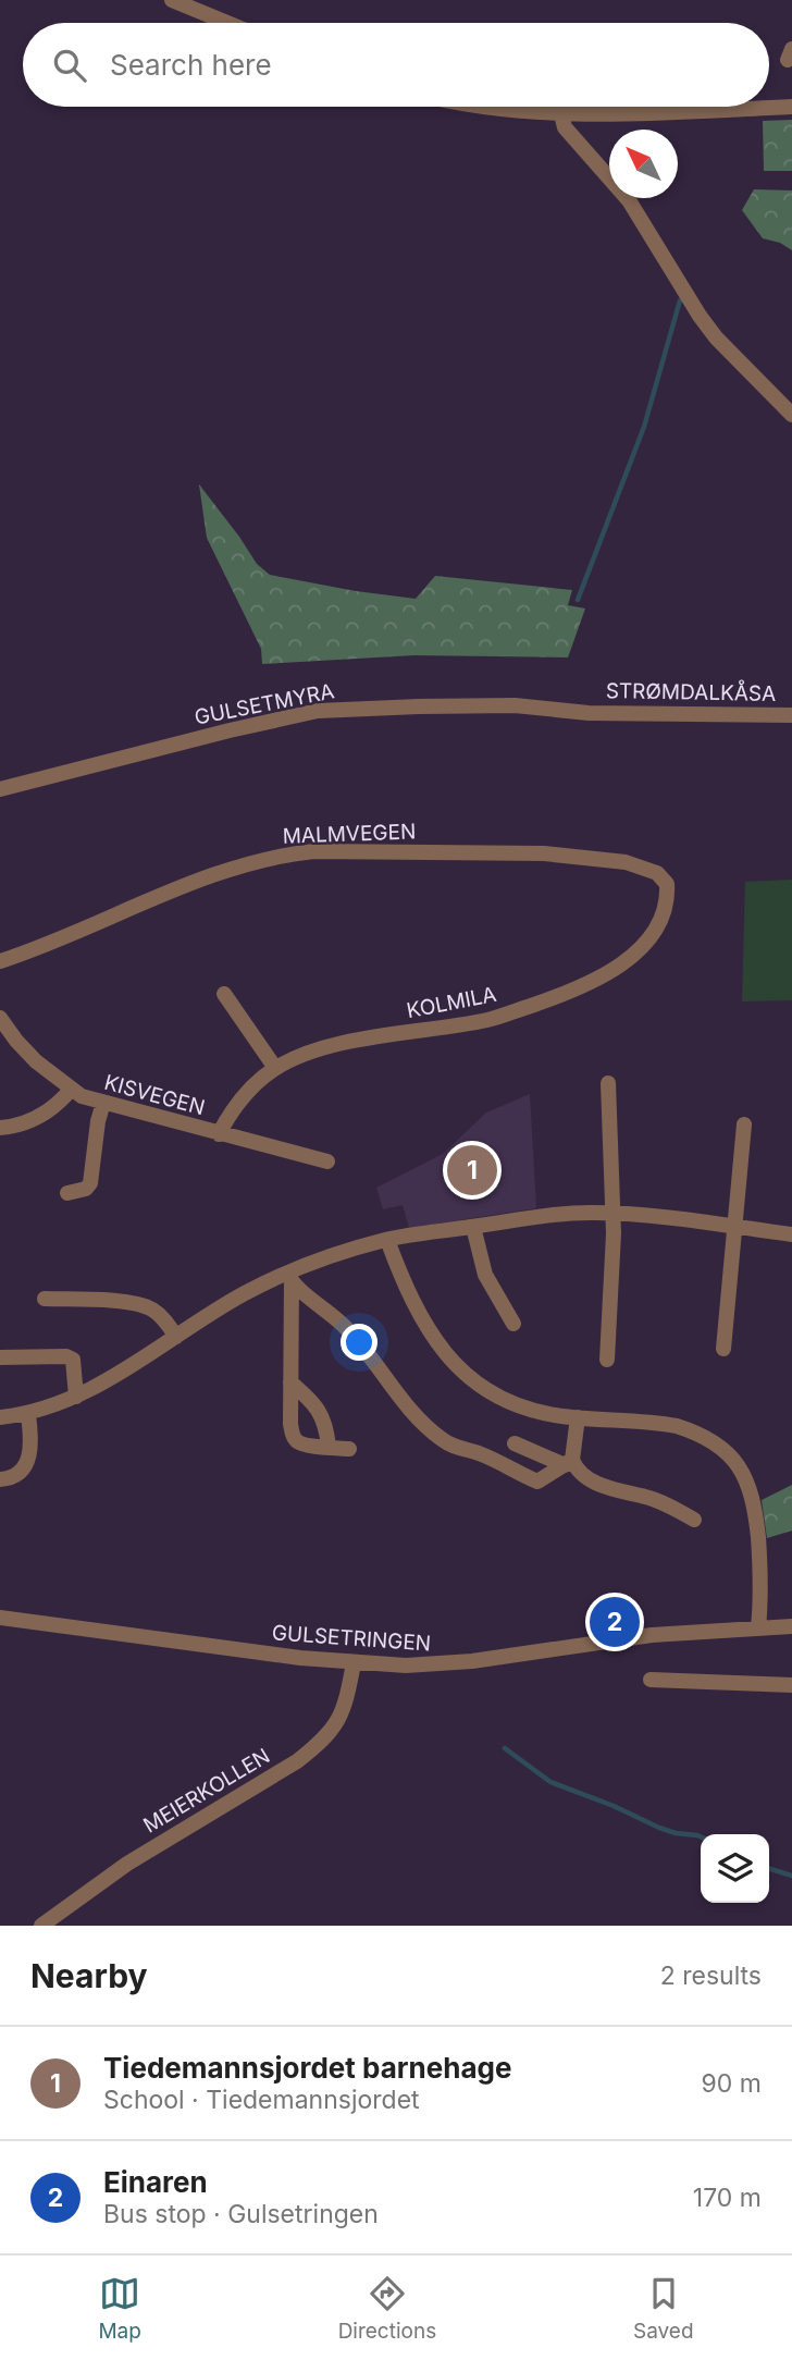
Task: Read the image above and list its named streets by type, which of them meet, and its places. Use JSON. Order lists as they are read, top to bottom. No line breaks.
{"streets":{"street":["STRØMDALKÅSA","GULSETMYRA","MALMVEGEN","KOLMILA","KISVEGEN","GULSETRINGEN","MEIERKOLLEN"]},"crossings":[["STRØMDALKÅSA","GULSETMYRA"],["MALMVEGEN","KOLMILA"],["KOLMILA","KISVEGEN"],["GULSETRINGEN","MEIERKOLLEN"]],"north":"top left","page":{"search":"Search here","pins":["1","2"],"heading":["Nearby","2 results"],"list":[{"mark":"1","name":"Tiedemannsjordet barnehage","note":"School · Tiedemannsjordet","value":"90 m"},{"mark":"2","name":"Einaren","note":"Bus stop · Gulsetringen","value":"170 m"}],"nav":["Map","Directions","Saved"]}}
